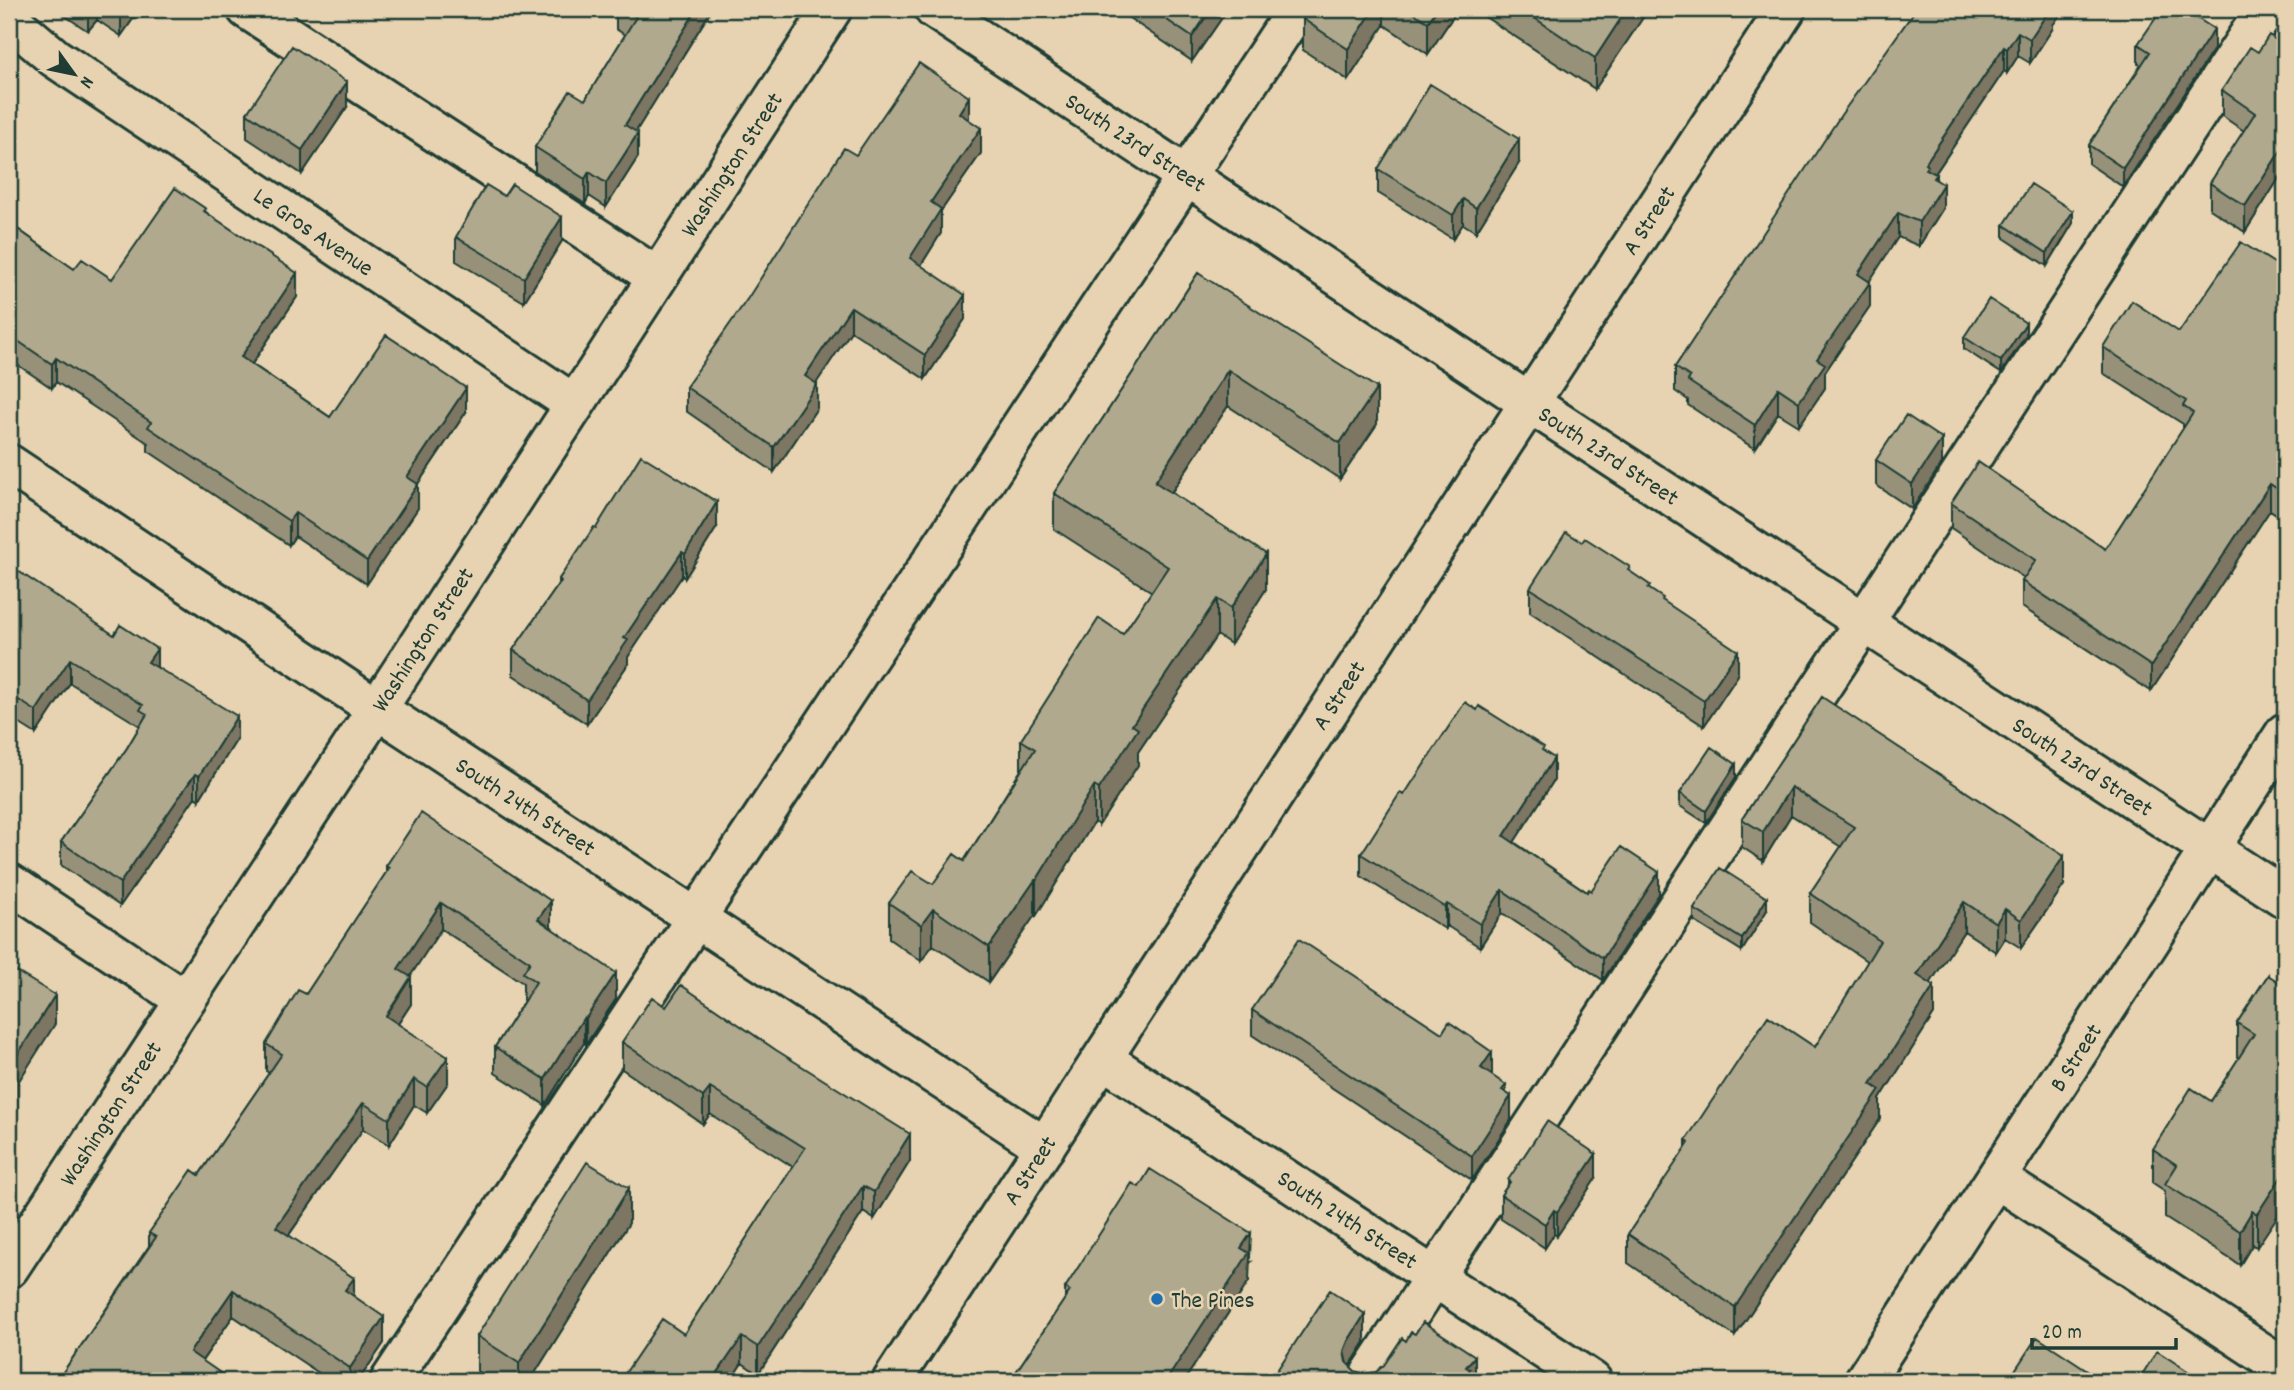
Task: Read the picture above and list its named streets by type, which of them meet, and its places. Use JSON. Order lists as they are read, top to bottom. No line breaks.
{"streets":{"street":["South 23rd Street","Washington Street","A Street","Le Gros Avenue","South 24th Street","B Street"]},"crossings":[["South 23rd Street","A Street"],["South 23rd Street","B Street"],["Washington Street","Le Gros Avenue"],["Washington Street","South 24th Street"],["A Street","South 24th Street"]],"places":["The Pines"],"scale_bar":"20 m","north":"bottom right"}
